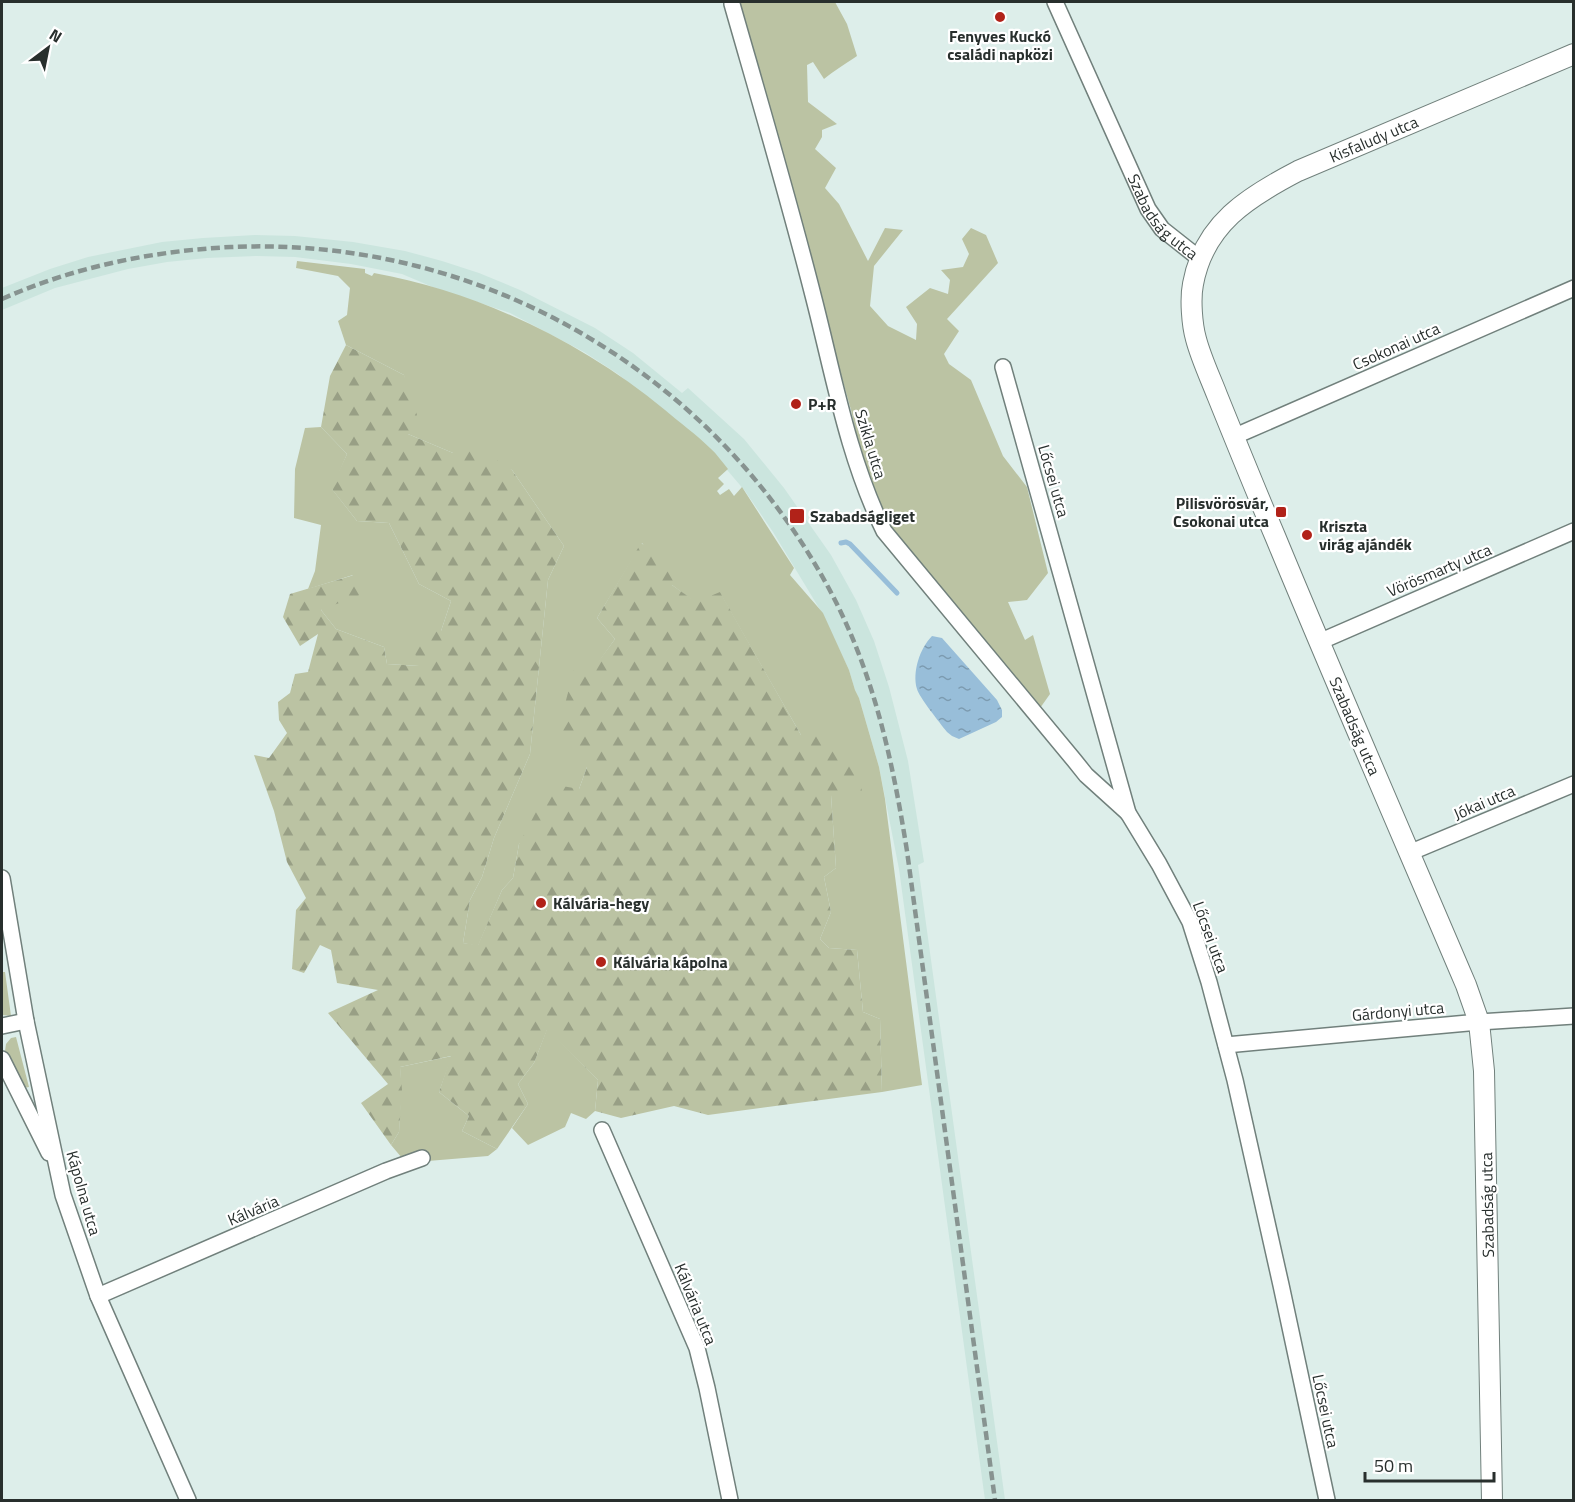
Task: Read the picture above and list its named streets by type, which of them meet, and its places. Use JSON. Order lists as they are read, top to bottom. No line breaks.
{"streets":{"street":["Kisfaludy utca","Szabadság utca","Csokonai utca","Szikla utca","Lőcsei utca","Vörösmarty utca","Jókai utca","Gárdonyi utca","Kápolna utca","Kálvária","Kálvária utca"]},"crossings":[["Kisfaludy utca","Szabadság utca"],["Szabadság utca","Csokonai utca"],["Szabadság utca","Vörösmarty utca"],["Szabadság utca","Jókai utca"],["Szabadság utca","Gárdonyi utca"],["Szikla utca","Lőcsei utca"],["Lőcsei utca","Gárdonyi utca"],["Kápolna utca","Kálvária"]],"places":{"other":["Fenyves Kuckó családi napközi","P+R","Kriszta virág ajándék","Kálvária-hegy","Kálvária kápolna"],"transit":["Pilisvörösvár, Csokonai utca","Szabadságliget"]},"scale_bar":"50 m","north":"top right"}
